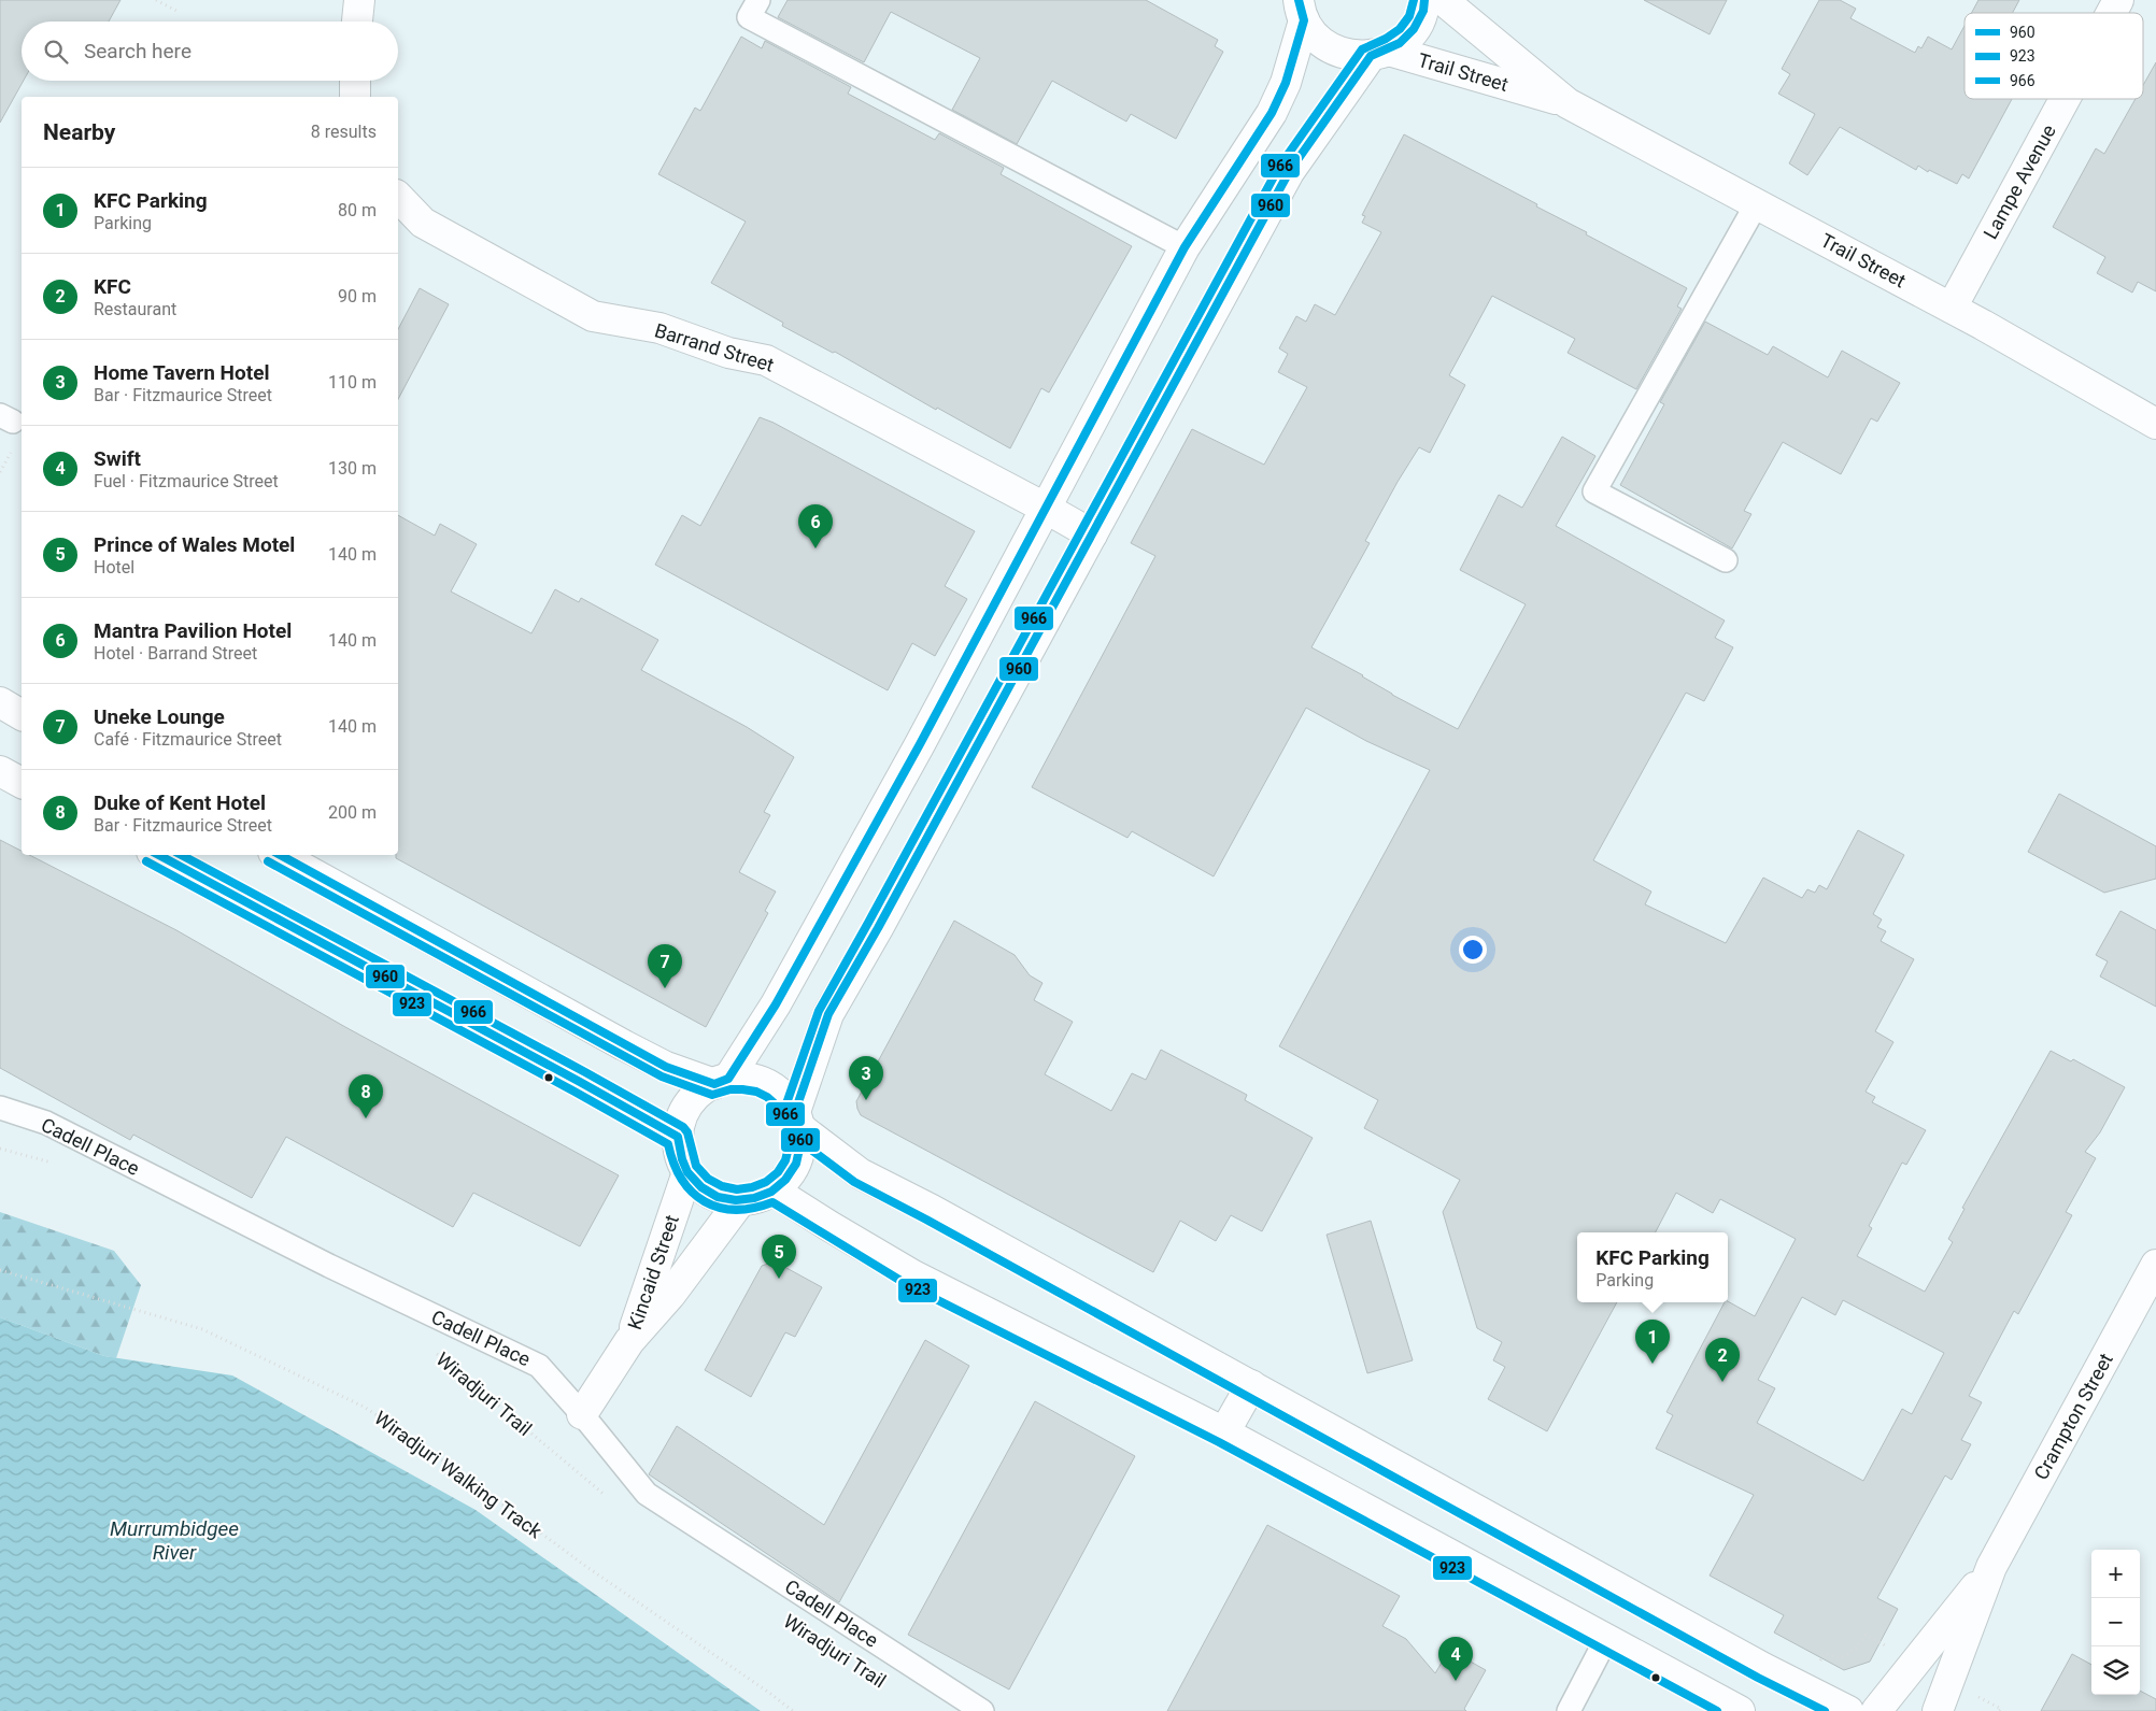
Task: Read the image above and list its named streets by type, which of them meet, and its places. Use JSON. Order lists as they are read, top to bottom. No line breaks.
{"streets":{"street":["Trail Street","Lampe Avenue","Barrand Street","Kincaid Street","Crampton Street"],"lane":["Cadell Place"],"path":["Wiradjuri Trail","Wiradjuri Walking Track"]},"crossings":[["Trail Street","Lampe Avenue"],["Cadell Place","Kincaid Street"]],"water":["Murrumbidgee River"],"lines":["transit line 960","transit line 966","transit line 923"],"legend":["960","923","966"],"page":{"search":"Search here","heading":["Nearby","8 results"],"list":[{"mark":"1","name":"KFC Parking","note":"Parking","value":"80 m"},{"mark":"2","name":"KFC","note":"Restaurant","value":"90 m"},{"mark":"3","name":"Home Tavern Hotel","note":"Bar · Fitzmaurice Street","value":"110 m"},{"mark":"4","name":"Swift","note":"Fuel · Fitzmaurice Street","value":"130 m"},{"mark":"5","name":"Prince of Wales Motel","note":"Hotel","value":"140 m"},{"mark":"6","name":"Mantra Pavilion Hotel","note":"Hotel · Barrand Street","value":"140 m"},{"mark":"7","name":"Uneke Lounge","note":"Café · Fitzmaurice Street","value":"140 m"},{"mark":"8","name":"Duke of Kent Hotel","note":"Bar · Fitzmaurice Street","value":"200 m"}],"pins":["6","7","3","8","5","1","2","4"],"popup":["KFC Parking","Parking"],"map_buttons":["+","−"]}}
